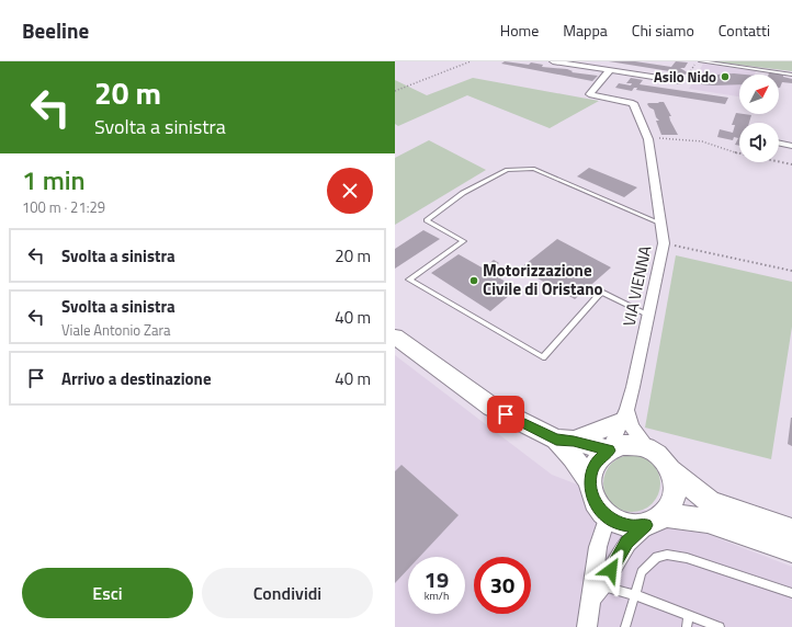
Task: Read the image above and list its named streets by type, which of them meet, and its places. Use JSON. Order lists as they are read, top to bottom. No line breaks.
{"streets":{"street":["VIA VIENNA"]},"places":["Asilo Nido","Motorizzazione Civile di Oristano"],"north":"top right","page":{"header":"Beeline","nav":["Home","Mappa","Chi siamo","Contatti"],"turn":["20 m","Svolta a sinistra"],"heading":["1 min","100 m · 21:29"],"list":[{"name":"Svolta a sinistra","value":"20 m"},{"name":"Svolta a sinistra","note":"Viale Antonio Zara","value":"40 m"},{"name":"Arrivo a destinazione","value":"40 m"}],"speed":"19 km/h","limit":"30","buttons":["Esci","Condividi"]}}
